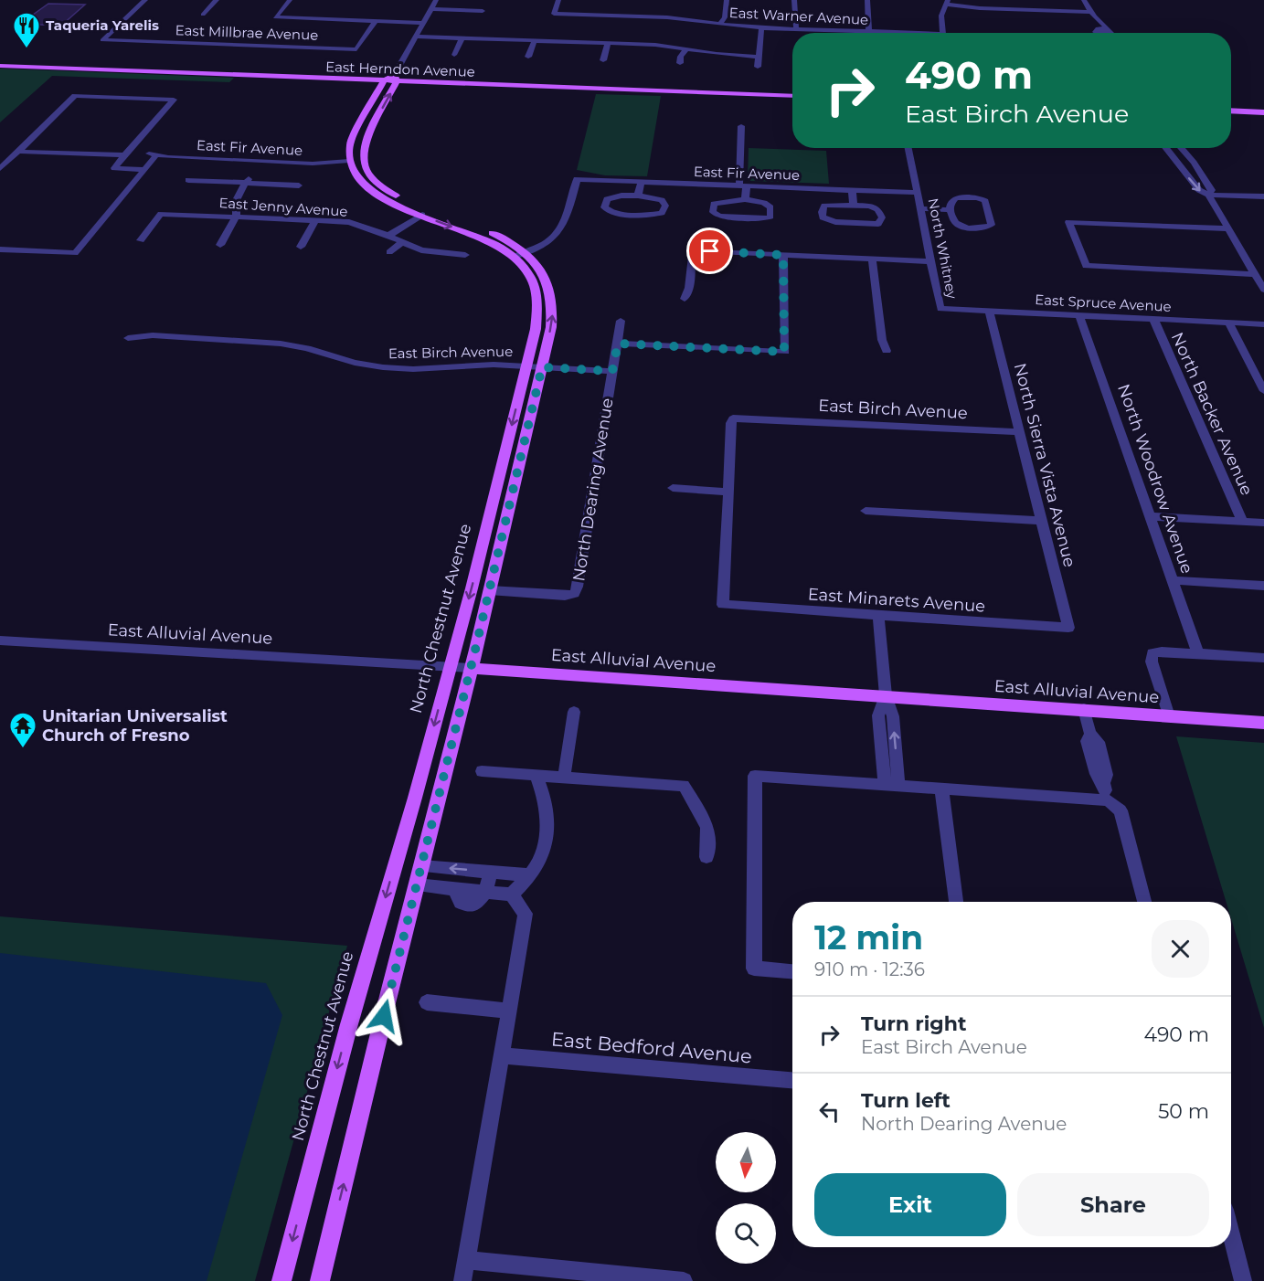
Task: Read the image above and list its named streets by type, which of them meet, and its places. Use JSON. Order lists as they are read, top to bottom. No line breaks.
{"streets":{"main road":["East Herndon Avenue","North Chestnut Avenue","East Alluvial Avenue"],"street":["East Warner Avenue","East Millbrae Avenue","East Fir Avenue","East Jenny Avenue","North Whitney","East Spruce Avenue","East Birch Avenue","North Backer Avenue","North Sierra Vista Avenue","North Woodrow Avenue","North Dearing Avenue","East Minarets Avenue","East Bedford Avenue"]},"crossings":[["East Fir Avenue","North Whitney"],["East Fir Avenue","North Chestnut Avenue"],["North Whitney","East Spruce Avenue"],["East Spruce Avenue","North Backer Avenue"],["East Spruce Avenue","North Sierra Vista Avenue"],["East Spruce Avenue","North Woodrow Avenue"],["East Birch Avenue","North Sierra Vista Avenue"],["East Birch Avenue","North Dearing Avenue"],["East Birch Avenue","East Minarets Avenue"],["East Birch Avenue","North Chestnut Avenue"],["North Sierra Vista Avenue","East Minarets Avenue"],["North Dearing Avenue","North Chestnut Avenue"],["North Chestnut Avenue","East Alluvial Avenue"]],"places":{"restaurant":["Taqueria Yarelis"],"temple":["Unitarian Universalist Church of Fresno"]},"north":"bottom","page":{"turn":["490 m","East Birch Avenue"],"heading":["12 min","910 m · 12:36"],"list":[{"name":"Turn right","note":"East Birch Avenue","value":"490 m"},{"name":"Turn left","note":"North Dearing Avenue","value":"50 m"}],"buttons":["Exit","Share"]}}
